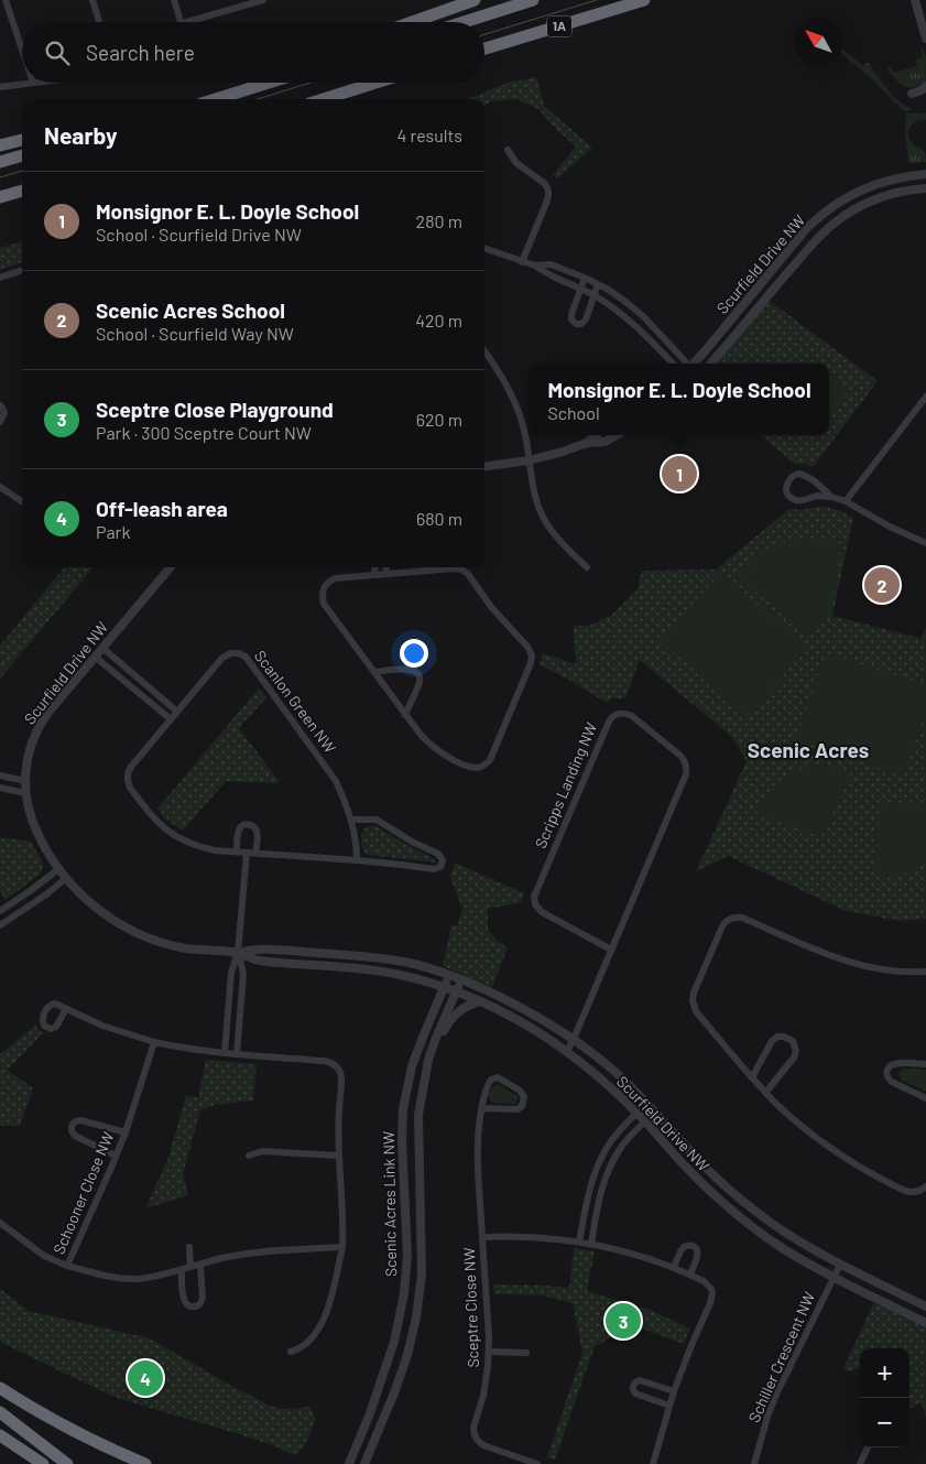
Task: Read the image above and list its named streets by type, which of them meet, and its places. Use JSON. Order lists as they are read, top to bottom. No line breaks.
{"streets":{"highway":["1A"],"street":["Scurfield Drive NW","Scanlon Green NW","Scripps Landing NW","Schooner Close NW","Scenic Acres Link NW","Sceptre Close NW","Schiller Crescent NW"]},"crossings":[["Scurfield Drive NW","Scripps Landing NW"],["Scurfield Drive NW","Scenic Acres Link NW"],["Scurfield Drive NW","Schiller Crescent NW"]],"districts":["Scenic Acres"],"north":"top left","page":{"search":"Search here","heading":["Nearby","4 results"],"list":[{"mark":"1","name":"Monsignor E. L. Doyle School","note":"School · Scurfield Drive NW","value":"280 m"},{"mark":"2","name":"Scenic Acres School","note":"School · Scurfield Way NW","value":"420 m"},{"mark":"3","name":"Sceptre Close Playground","note":"Park · 300 Sceptre Court NW","value":"620 m"},{"mark":"4","name":"Off-leash area","note":"Park","value":"680 m"}],"popup":["Monsignor E. L. Doyle School","School"],"pins":["1","2","3","4"],"map_buttons":["+","−"]}}
